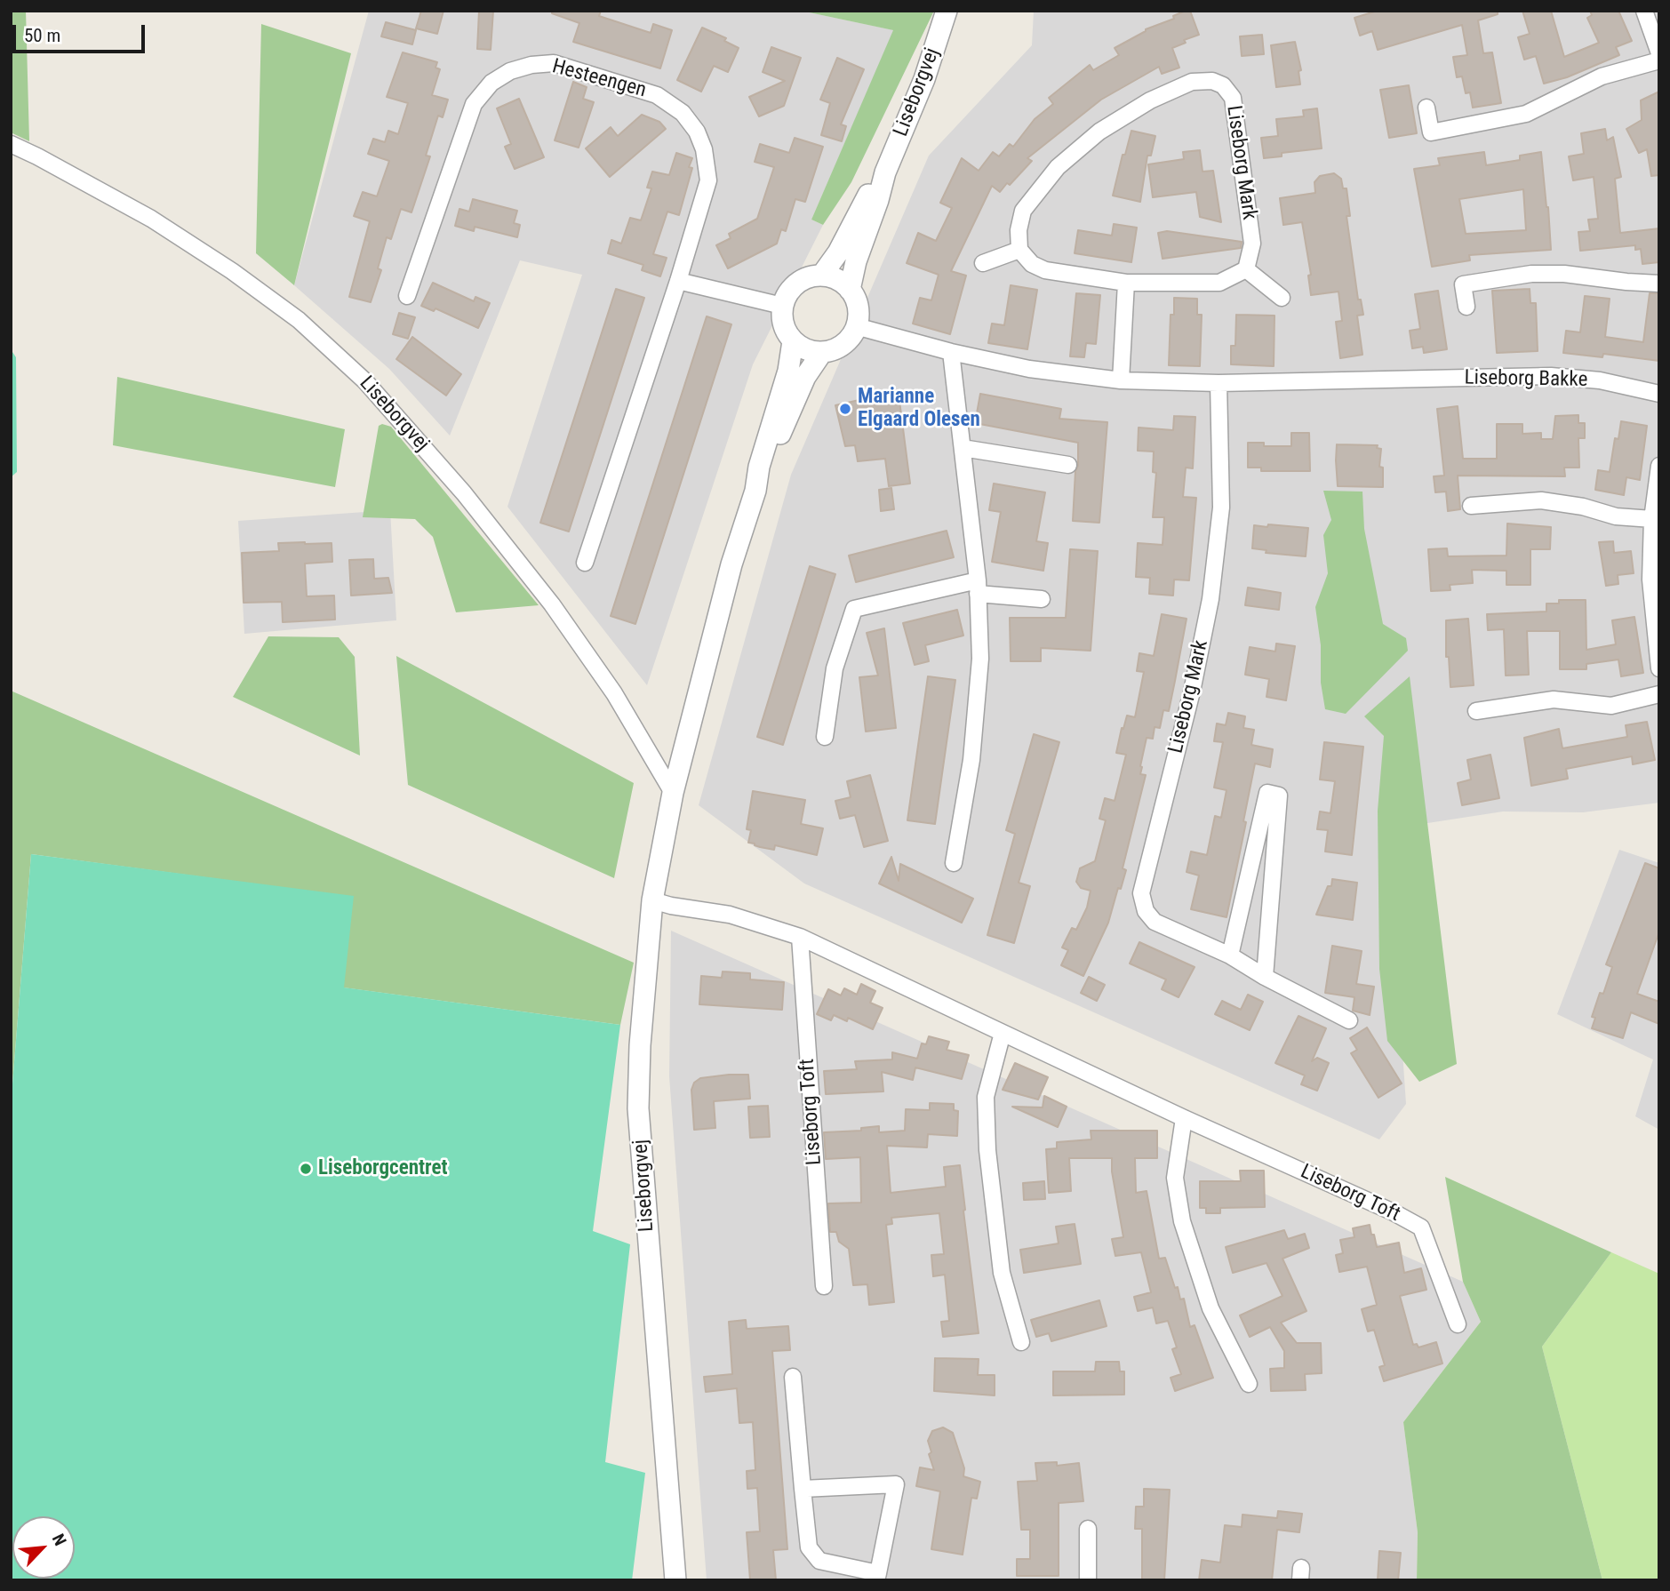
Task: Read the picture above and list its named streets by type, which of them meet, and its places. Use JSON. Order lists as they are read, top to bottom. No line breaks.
{"streets":{"street":["Hesteengen","Liseborgvej","Liseborg Mark","Liseborg Bakke","Liseborg Toft"]},"crossings":[["Liseborgvej","Liseborg Toft"],["Liseborg Mark","Liseborg Bakke"]],"places":["Marianne Elgaard Olesen","Liseborgcentret"],"scale_bar":"50 m","north":"top right"}
